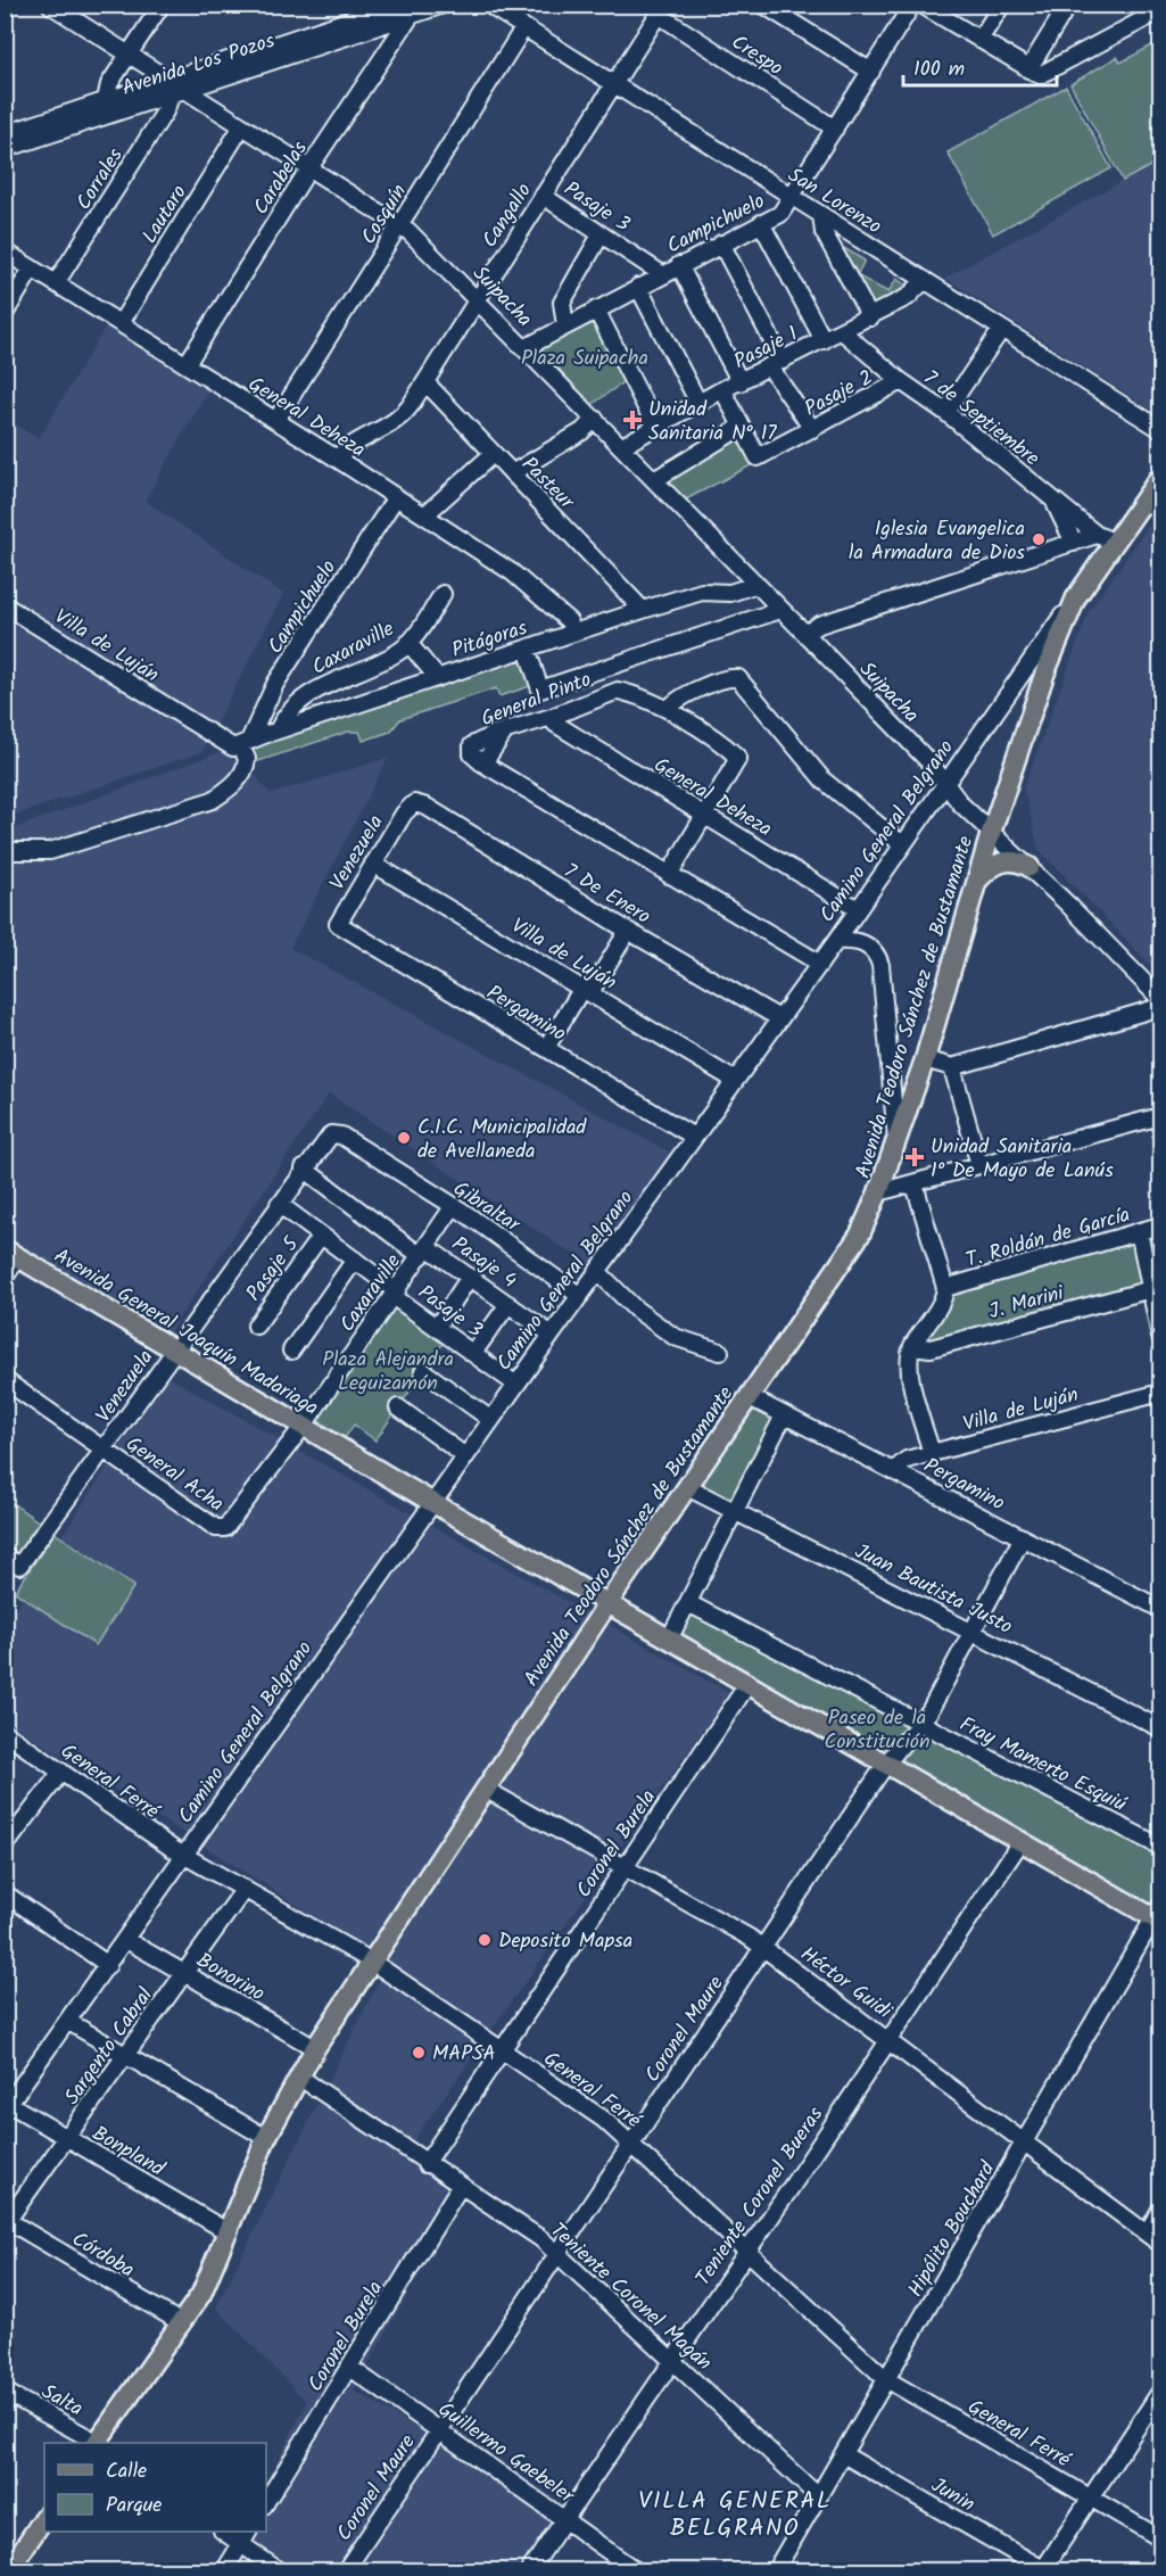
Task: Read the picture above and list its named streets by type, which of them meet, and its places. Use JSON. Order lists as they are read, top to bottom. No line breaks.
{"streets":{"main road":["Camino General Belgrano","Avenida Teodoro Sánchez de Bustamante","Avenida General Joaquín Madariaga"],"street":["Crespo","Avenida Los Pozos","Carabelas","Corrales","San Lorenzo","Pasaje 3","Lautaro","Cosquín","Cangallo","Campichuelo","Suipacha","Pasaje 1","Pasaje 2","General Deheza","7 de Septiembre","Pasteur","Pitágoras","Villa de Luján","Caxaraville","General Pinto","Venezuela","7 De Enero","Pergamino","Gibraltar","T. Roldán de García","Pasaje 4","Pasaje 5","J. Marini","General Acha","Juan Bautista Justo","Fray Mamerto Esquiú","General Ferré","Coronel Burela","Bonorino","Héctor Guidi","Coronel Maure","Sargento Cabral","Bonpland","Teniente Coronel Bueras","Hipólito Bouchard","Córdoba","Teniente Coronel Magán","Salta","Guillermo Gaebeler","Junin"]},"crossings":[["Crespo","Cangallo"],["Crespo","Campichuelo"],["Avenida Los Pozos","Carabelas"],["Avenida Los Pozos","Corrales"],["Avenida Los Pozos","Suipacha"],["Carabelas","Suipacha"],["Carabelas","General Deheza"],["Corrales","Suipacha"],["Corrales","General Deheza"],["San Lorenzo","Cosquín"],["San Lorenzo","Cangallo"],["San Lorenzo","Campichuelo"],["San Lorenzo","Pasaje 1"],["Pasaje 3","Cangallo"],["Pasaje 3","Campichuelo"],["Pasaje 3","Caxaraville"],["Pasaje 3","Camino General Belgrano"],["Pasaje 3","Venezuela"],["Pasaje 3","Pasaje 5"],["Lautaro","Suipacha"],["Lautaro","General Deheza"],["Cosquín","Suipacha"],["Cosquín","General Deheza"],["Cangallo","Suipacha"],["Cangallo","General Deheza"],["Cangallo","Pasteur"],["Campichuelo","Suipacha"],["Campichuelo","General Deheza"],["Campichuelo","Pitágoras"],["Campichuelo","Villa de Luján"],["Suipacha","Pasaje 1"],["Suipacha","Pitágoras"],["Suipacha","Camino General Belgrano"],["Pasaje 1","7 de Septiembre"],["Pasaje 2","7 de Septiembre"],["General Deheza","Pitágoras"],["General Deheza","General Pinto"],["General Deheza","Camino General Belgrano"],["7 de Septiembre","Camino General Belgrano"],["Pasteur","Pitágoras"],["Pitágoras","Villa de Luján"],["Pitágoras","Caxaraville"],["Villa de Luján","Camino General Belgrano"],["Villa de Luján","Venezuela"],["Villa de Luján","Pergamino"],["Caxaraville","Gibraltar"],["Caxaraville","Pasaje 4"],["Caxaraville","Avenida General Joaquín Madariaga"],["Caxaraville","General Acha"],["Camino General Belgrano","7 De Enero"],["Camino General Belgrano","Avenida Teodoro Sánchez de Bustamante"],["Camino General Belgrano","Pergamino"],["Camino General Belgrano","Gibraltar"],["Camino General Belgrano","Pasaje 4"],["Camino General Belgrano","Avenida General Joaquín Madariaga"],["Camino General Belgrano","General Ferré"],["Camino General Belgrano","Bonorino"],["Camino General Belgrano","Bonpland"],["Venezuela","7 De Enero"],["Venezuela","Pergamino"],["Venezuela","Gibraltar"],["Venezuela","Pasaje 4"],["Venezuela","Avenida General Joaquín Madariaga"],["Venezuela","General Acha"],["Avenida Teodoro Sánchez de Bustamante","Pergamino"],["Avenida Teodoro Sánchez de Bustamante","Avenida General Joaquín Madariaga"],["Avenida Teodoro Sánchez de Bustamante","Juan Bautista Justo"],["Avenida Teodoro Sánchez de Bustamante","General Ferré"],["Avenida Teodoro Sánchez de Bustamante","Bonorino"],["Avenida Teodoro Sánchez de Bustamante","Héctor Guidi"],["Avenida Teodoro Sánchez de Bustamante","Bonpland"],["Avenida Teodoro Sánchez de Bustamante","Córdoba"],["Avenida Teodoro Sánchez de Bustamante","Teniente Coronel Magán"],["Pergamino","Coronel Maure"],["Avenida General Joaquín Madariaga","Coronel Burela"],["Avenida General Joaquín Madariaga","Coronel Maure"],["Avenida General Joaquín Madariaga","Teniente Coronel Bueras"],["Avenida General Joaquín Madariaga","Hipólito Bouchard"],["Juan Bautista Justo","Coronel Maure"],["Fray Mamerto Esquiú","Coronel Maure"],["General Ferré","Coronel Burela"],["General Ferré","Coronel Maure"],["General Ferré","Sargento Cabral"],["General Ferré","Teniente Coronel Bueras"],["General Ferré","Hipólito Bouchard"],["Coronel Burela","Héctor Guidi"],["Coronel Burela","Teniente Coronel Magán"],["Coronel Burela","Guillermo Gaebeler"],["Bonorino","Sargento Cabral"],["Héctor Guidi","Coronel Maure"],["Héctor Guidi","Teniente Coronel Bueras"],["Héctor Guidi","Hipólito Bouchard"],["Coronel Maure","Teniente Coronel Magán"],["Coronel Maure","Guillermo Gaebeler"],["Sargento Cabral","Bonpland"],["Sargento Cabral","Córdoba"],["Teniente Coronel Bueras","Teniente Coronel Magán"],["Teniente Coronel Bueras","Guillermo Gaebeler"],["Hipólito Bouchard","Teniente Coronel Magán"],["Hipólito Bouchard","Junin"]],"districts":["VILLA GENERAL BELGRANO"],"parks":["Plaza Suipacha","Plaza Alejandra Leguizamón","Paseo de la Constitución"],"places":{"health":["Unidad Sanitaria N° 17","Unidad Sanitaria 1° De Mayo de Lanús"],"other":["Iglesia Evangelica la Armadura de Dios","C.I.C. Municipalidad de Avellaneda","Deposito Mapsa","MAPSA"]},"legend":["Calle","Parque"],"scale_bar":"100 m"}
